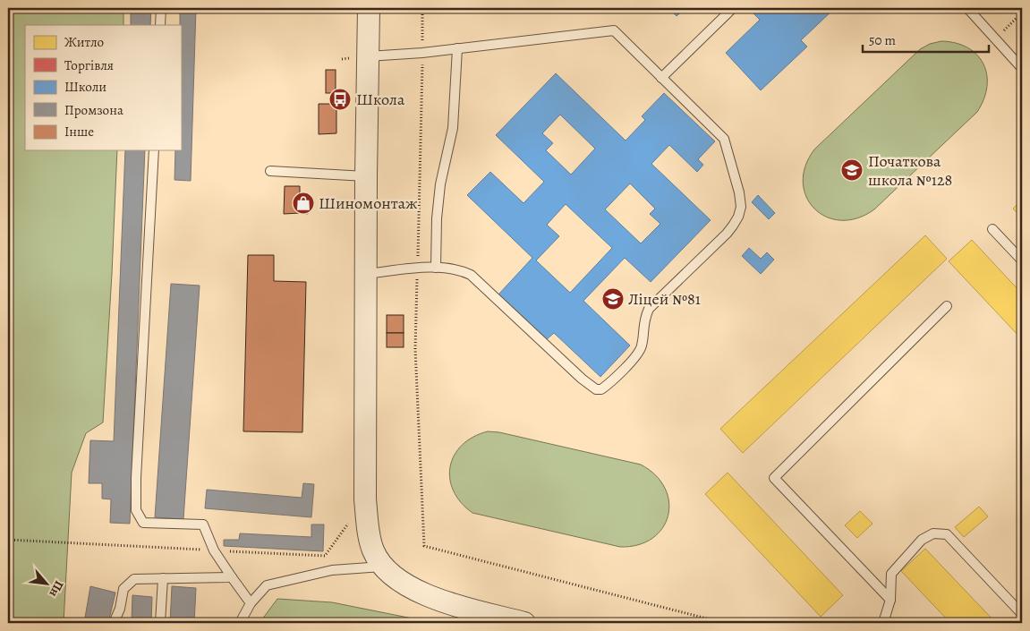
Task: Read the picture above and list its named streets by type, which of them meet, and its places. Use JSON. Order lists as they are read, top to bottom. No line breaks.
{"places":{"bus stop":["Школа"],"school or university":["Початкова школа №128","Ліцей №81"],"shop":["Шиномонтаж"]},"legend":["Житло","Торгівля","Школи","Промзона","Інше"],"scale_bar":"50 m","north":"bottom right"}
